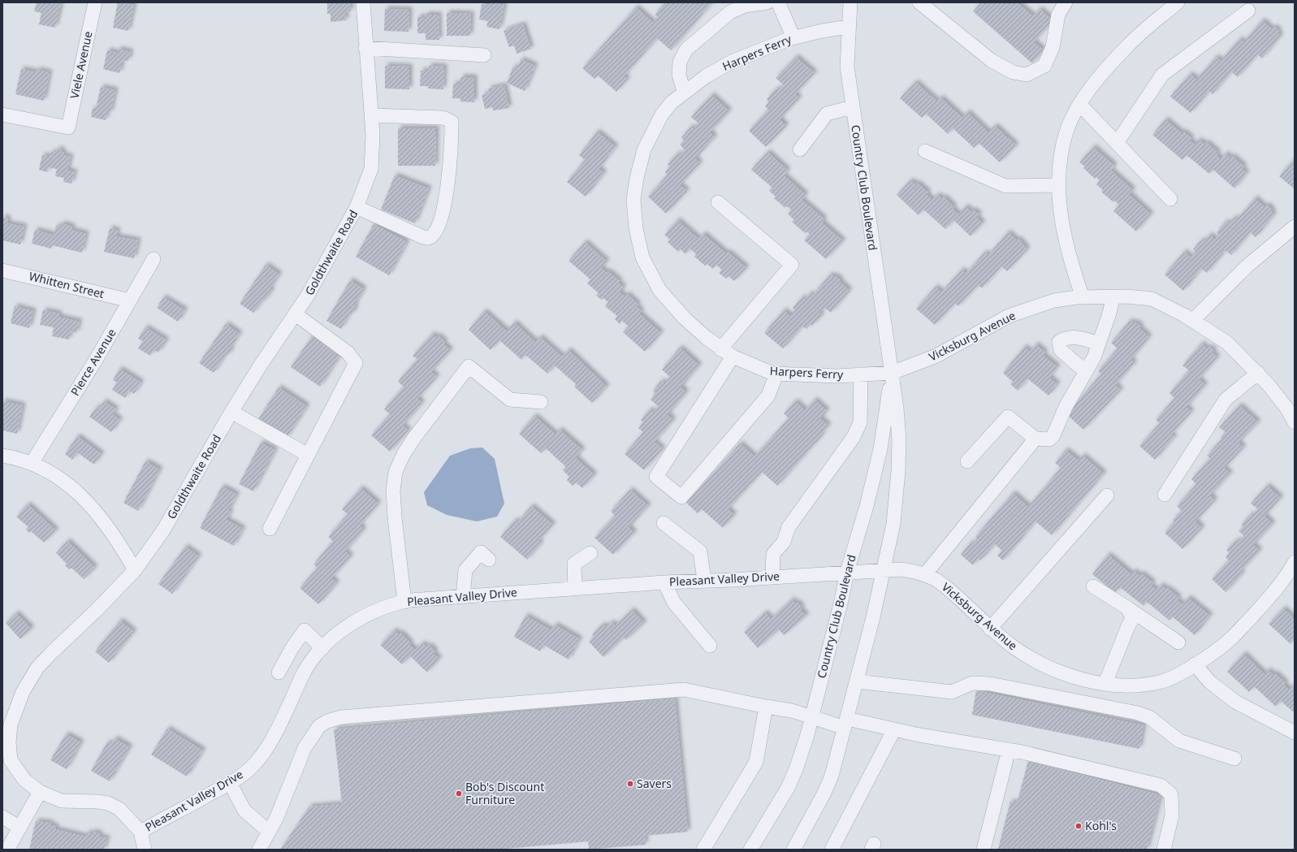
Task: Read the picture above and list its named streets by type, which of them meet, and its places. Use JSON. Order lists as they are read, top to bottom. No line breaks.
{"streets":{"street":["Harpers Ferry","Viele Avenue","Country Club Boulevard","Goldthwaite Road","Whitten Street","Vicksburg Avenue","Pierce Avenue","Pleasant Valley Drive"]},"crossings":[["Harpers Ferry","Country Club Boulevard"],["Harpers Ferry","Vicksburg Avenue"],["Country Club Boulevard","Vicksburg Avenue"],["Country Club Boulevard","Pleasant Valley Drive"],["Goldthwaite Road","Pleasant Valley Drive"],["Whitten Street","Pierce Avenue"],["Vicksburg Avenue","Pleasant Valley Drive"]],"places":["Savers","Bob's Discount Furniture","Kohl's"]}
